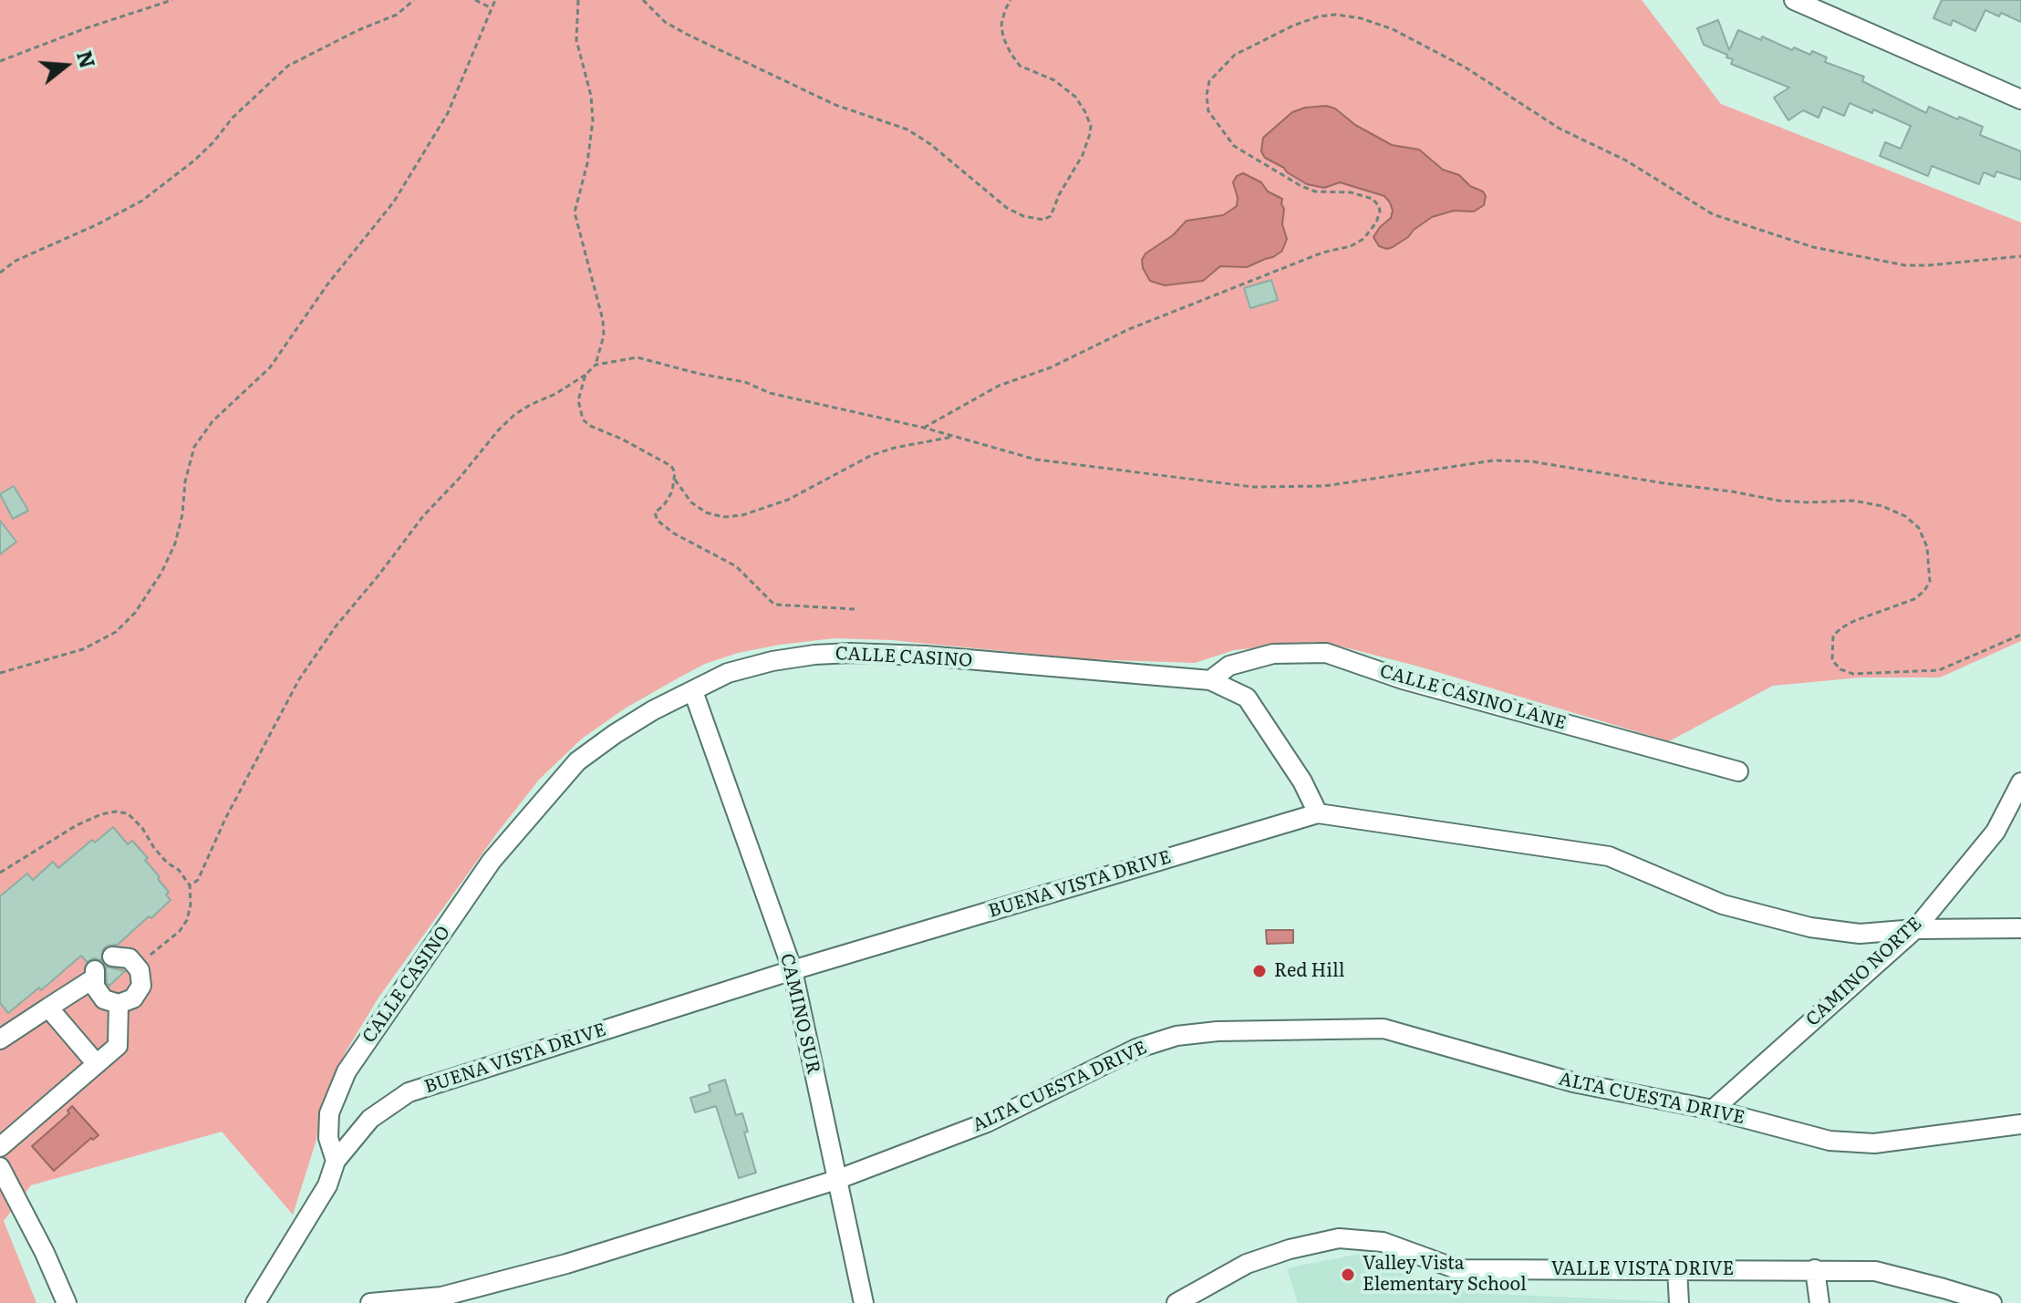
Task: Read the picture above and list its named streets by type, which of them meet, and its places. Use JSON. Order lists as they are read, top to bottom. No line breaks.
{"streets":{"street":["CALLE CASINO","CALLE CASINO LANE","BUENA VISTA DRIVE","CAMINO NORTE","CAMINO SUR","ALTA CUESTA DRIVE","VALLE VISTA DRIVE"]},"crossings":[["CALLE CASINO","CALLE CASINO LANE"],["CALLE CASINO","BUENA VISTA DRIVE"],["CALLE CASINO","CAMINO SUR"],["BUENA VISTA DRIVE","CAMINO NORTE"],["BUENA VISTA DRIVE","CAMINO SUR"],["CAMINO NORTE","ALTA CUESTA DRIVE"],["CAMINO SUR","ALTA CUESTA DRIVE"]],"places":["Red Hill","Valley Vista Elementary School"],"north":"right"}
